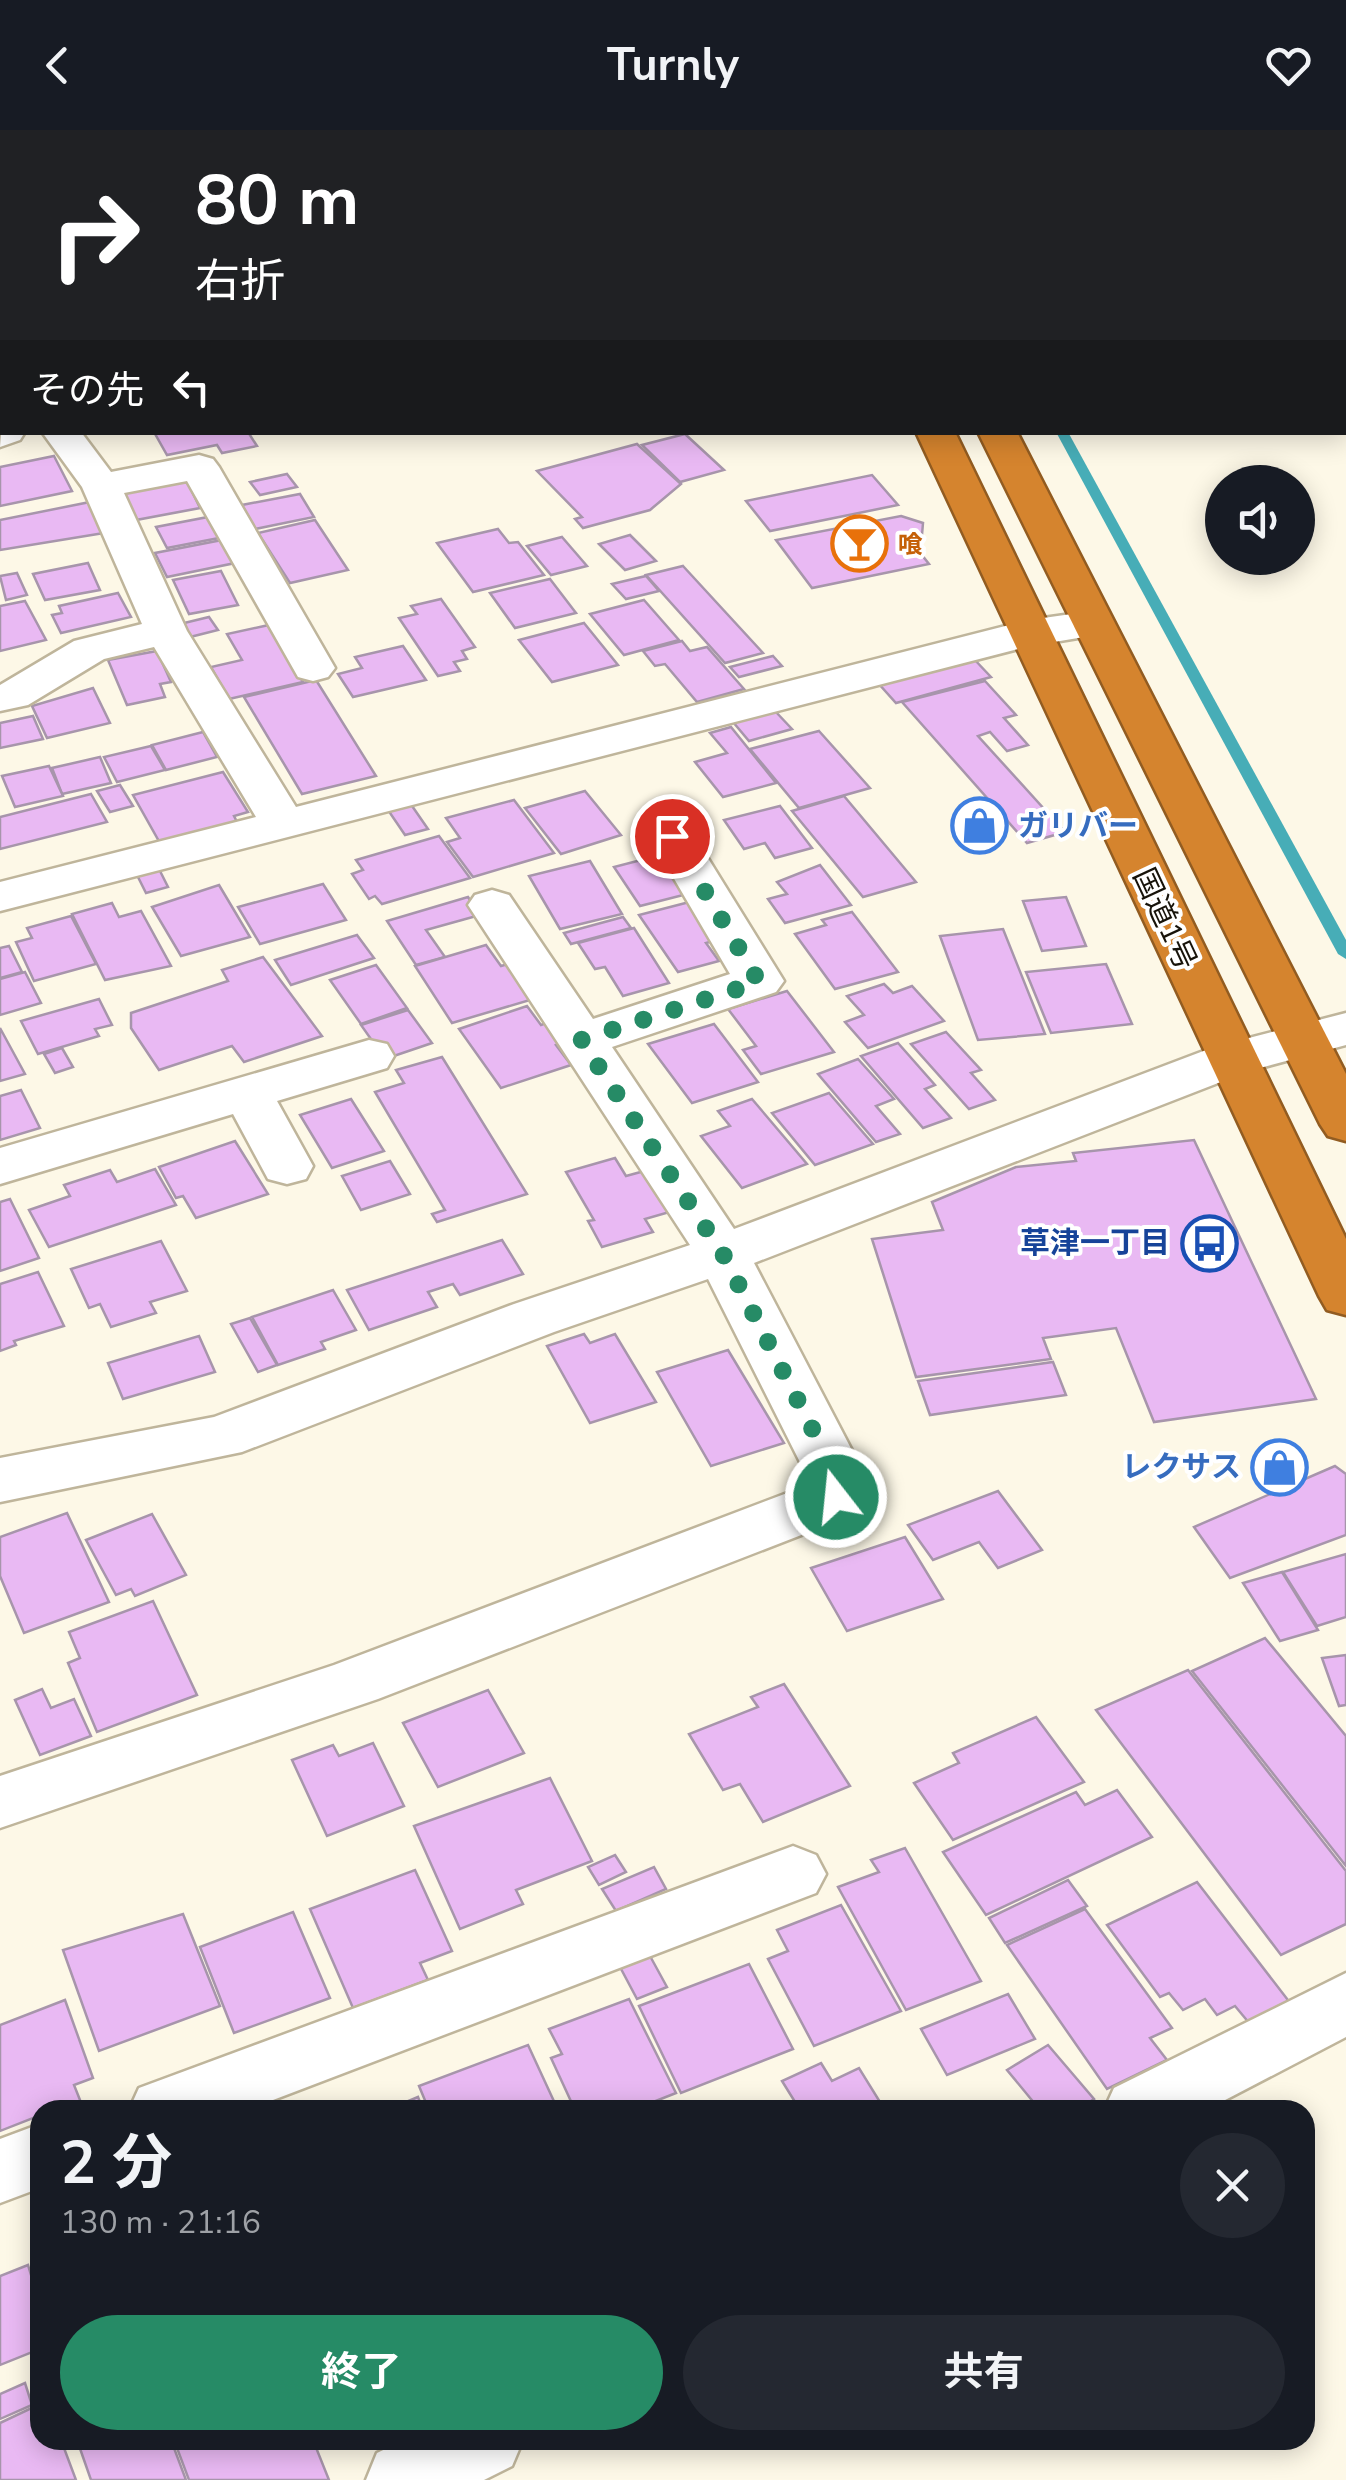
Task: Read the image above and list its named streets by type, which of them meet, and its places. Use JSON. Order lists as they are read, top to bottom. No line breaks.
{"streets":{"highway":["国道1号"]},"places":{"bar":["喰"],"shop":["ガリバー","レクサス"],"bus stop":["草津一丁目"]},"page":{"header":"Turnly","turn":["80 m","右折"],"then":"その先","heading":["2 分","130 m · 21:16"],"buttons":["終了","共有"]}}
